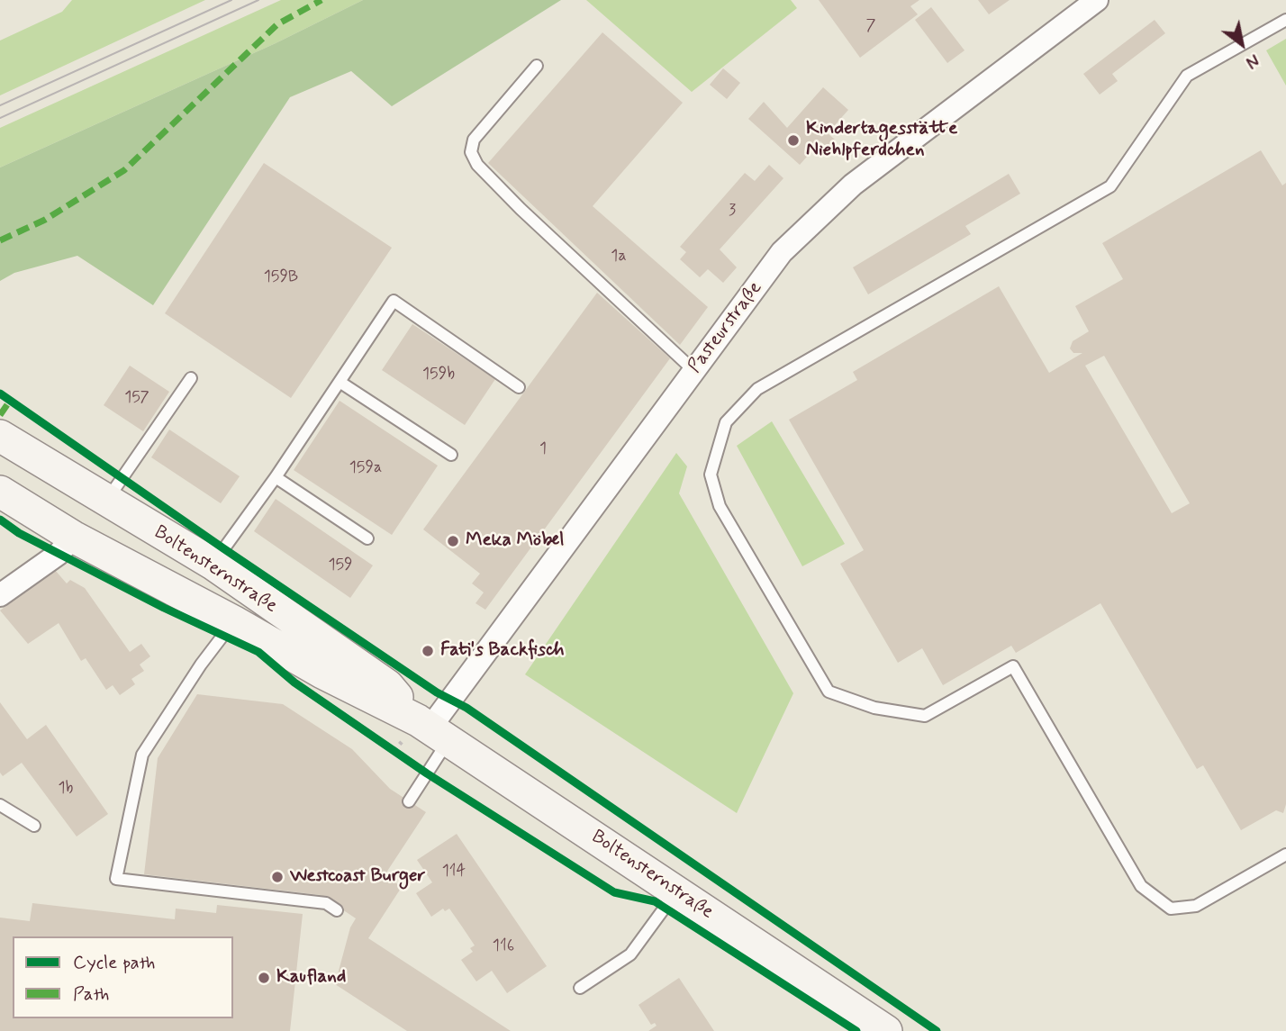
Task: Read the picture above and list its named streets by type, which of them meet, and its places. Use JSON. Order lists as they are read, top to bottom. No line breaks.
{"streets":{"main road":["Boltensternstraße"],"street":["Pasteurstraße"]},"crossings":[["Pasteurstraße","Boltensternstraße"]],"places":["Kindertagesstätte Niehlpferdchen","Meka Möbel","Fati's Backfisch","Westcoast Burger","Kaufland"],"house_numbers":["7","3","1a","159B","159b","157","1","159a","159","1b","114","116"],"legend":["Cycle path","Path"],"north":"bottom right"}
